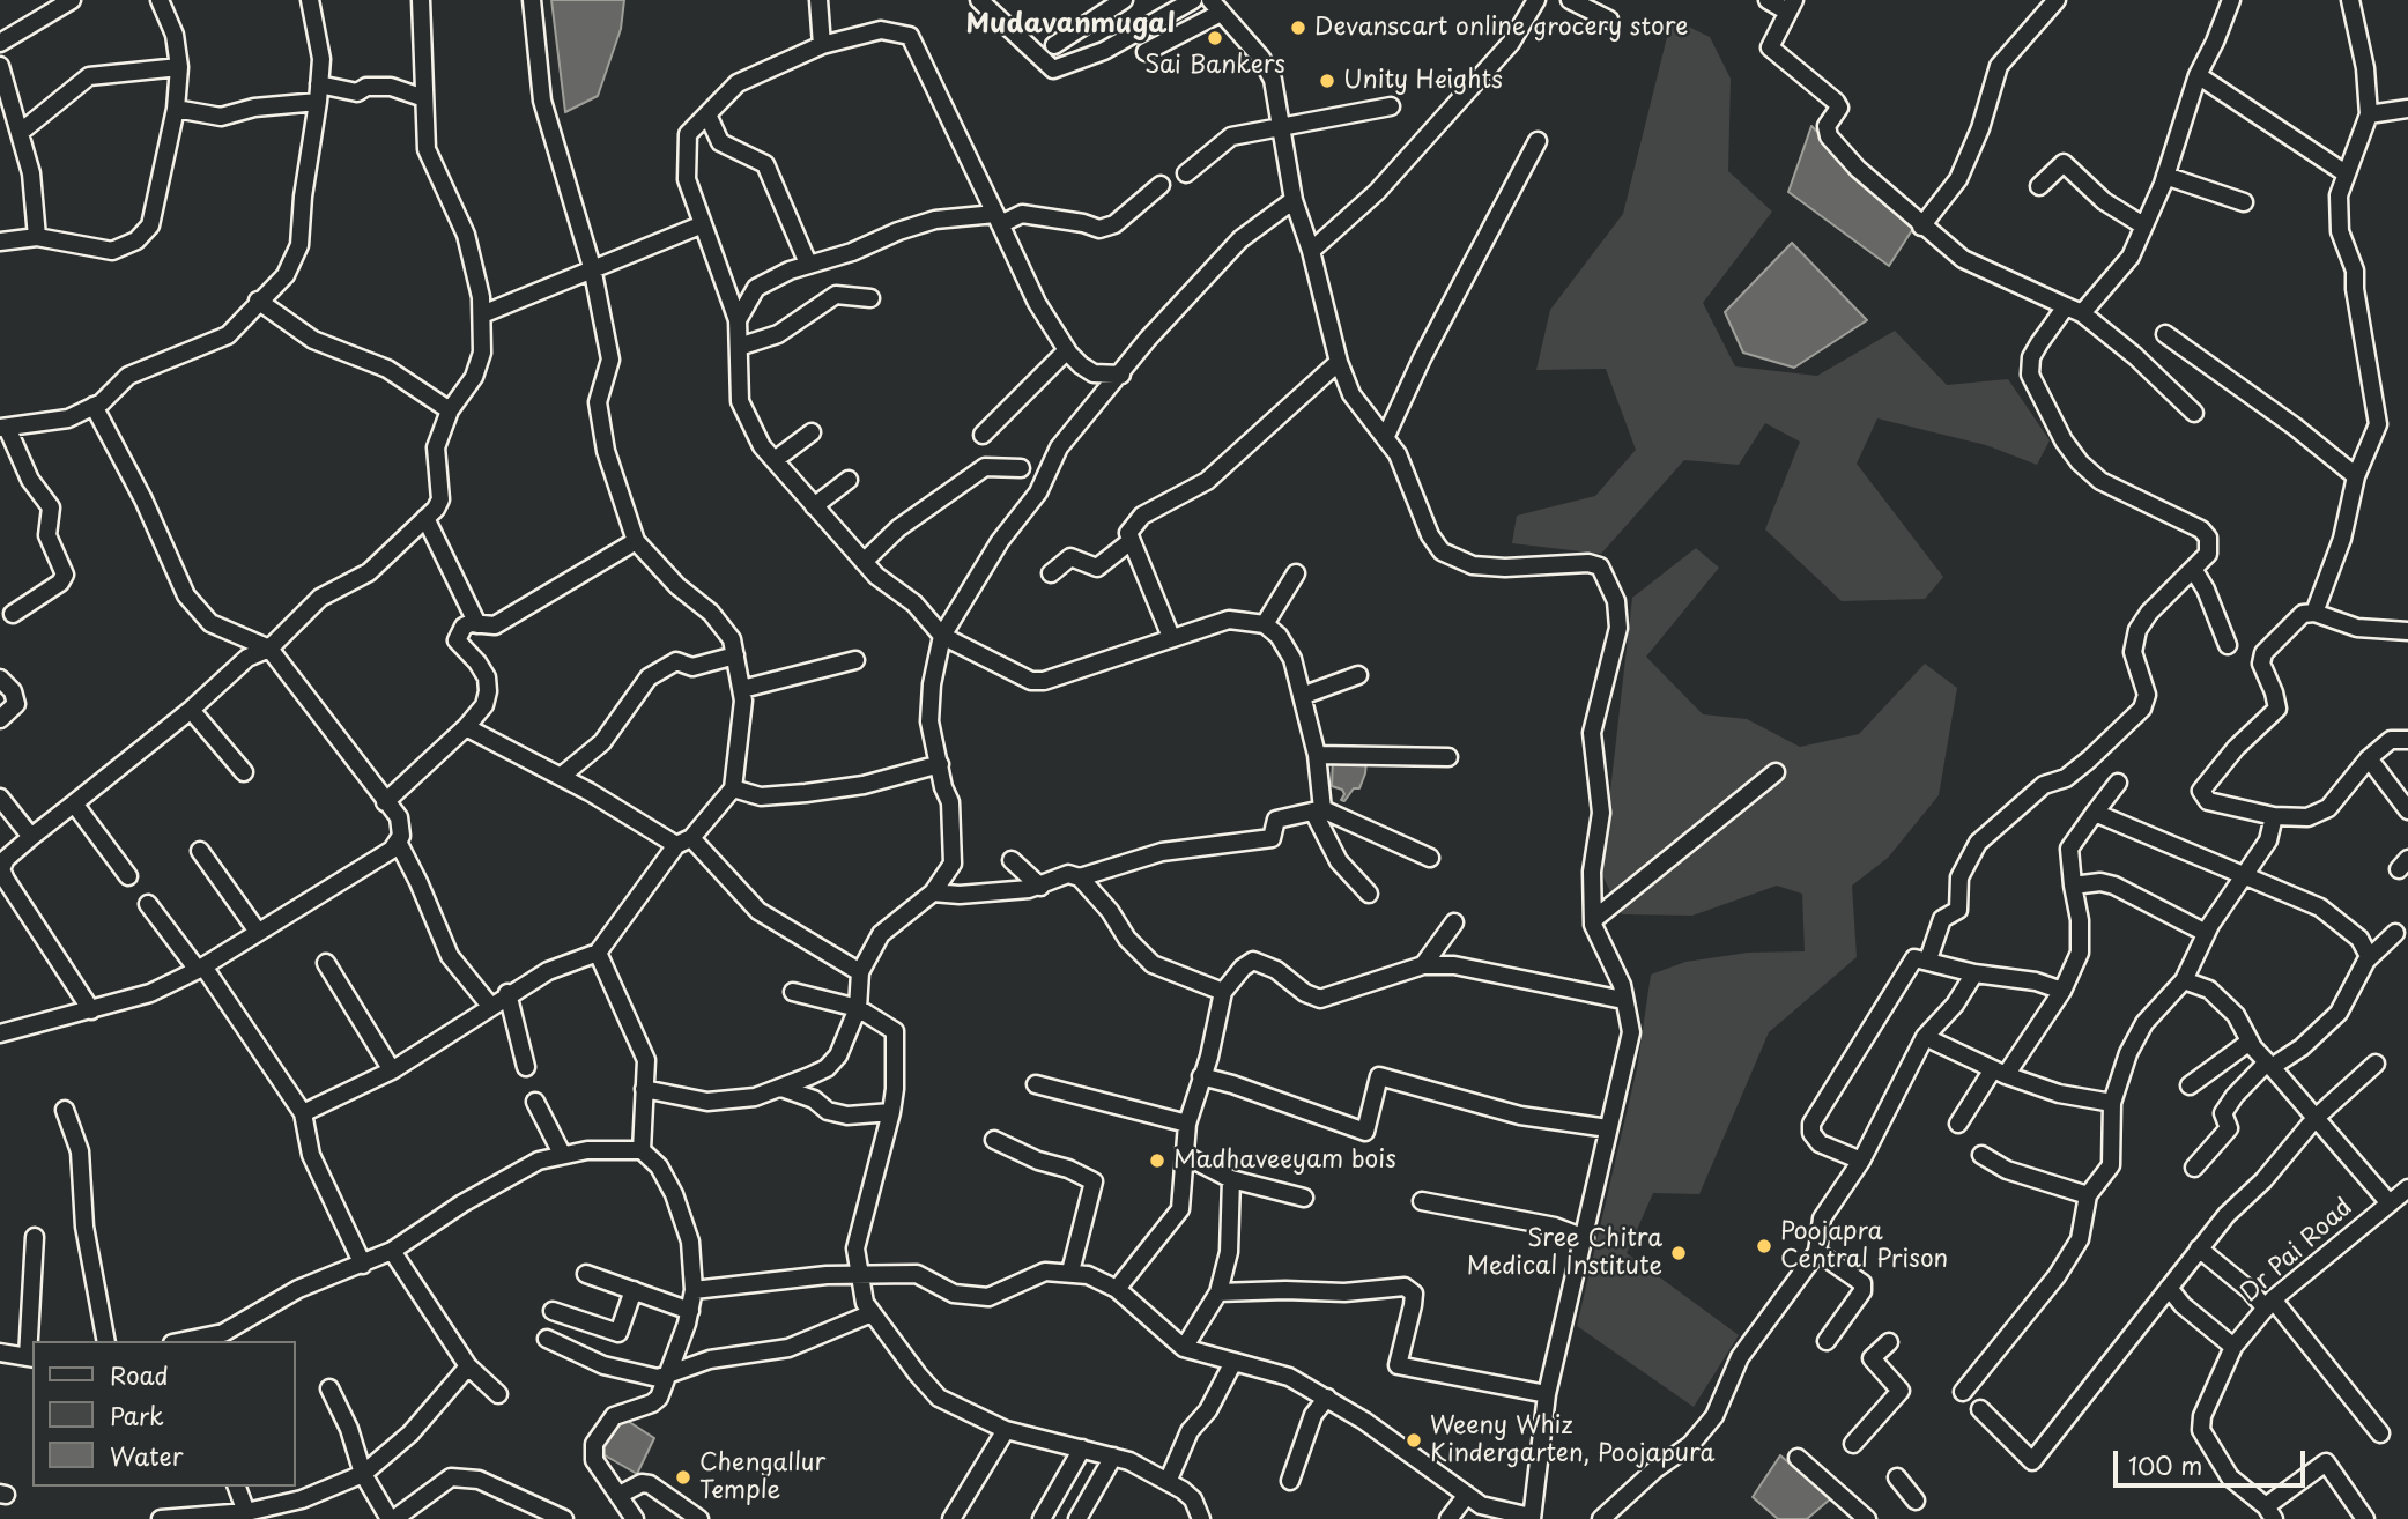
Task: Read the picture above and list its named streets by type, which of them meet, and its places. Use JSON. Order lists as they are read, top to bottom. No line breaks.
{"streets":{"street":["Dr Pai Road"]},"districts":["Mudavanmugal"],"places":["Devanscart online grocery store","Sai Bankers","Unity Heights","Madhaveeyam bois","Poojapra Central Prison","Sree Chitra Medical Institute","Weeny Whiz Kindergarten, Poojapura","Chengallur Temple"],"legend":["Road","Park","Water"],"scale_bar":"100 m"}
